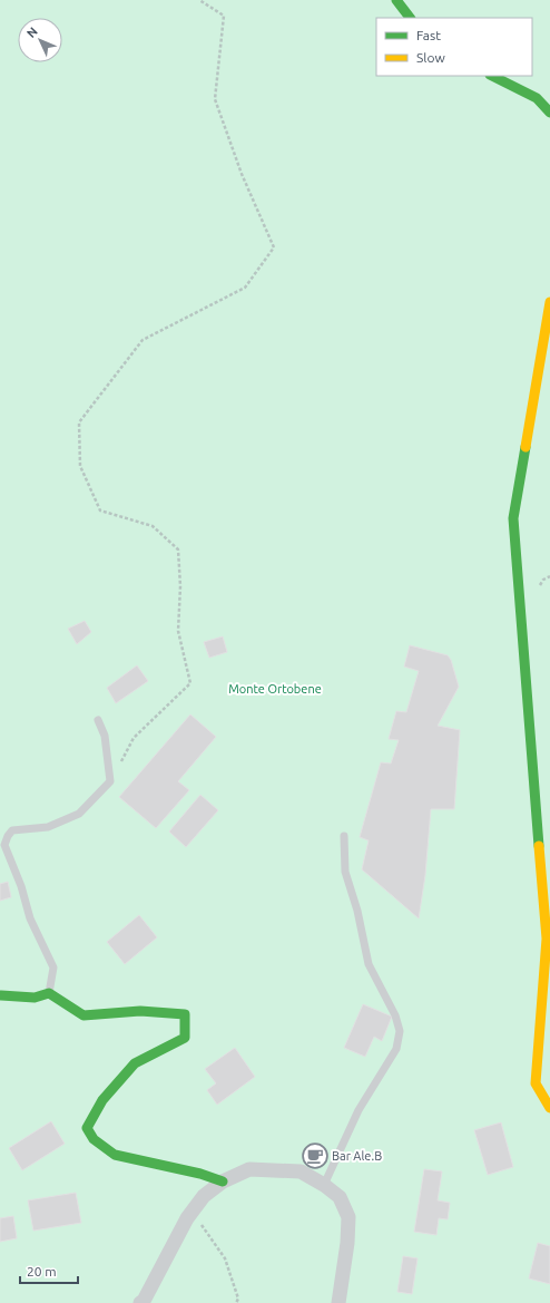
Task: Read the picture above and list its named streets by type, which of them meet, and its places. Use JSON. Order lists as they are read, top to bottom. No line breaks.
{"parks":["Monte Ortobene"],"places":{"cafe":["Bar Ale.B"]},"legend":["Fast","Slow"],"scale_bar":"20 m","north":"top left"}
